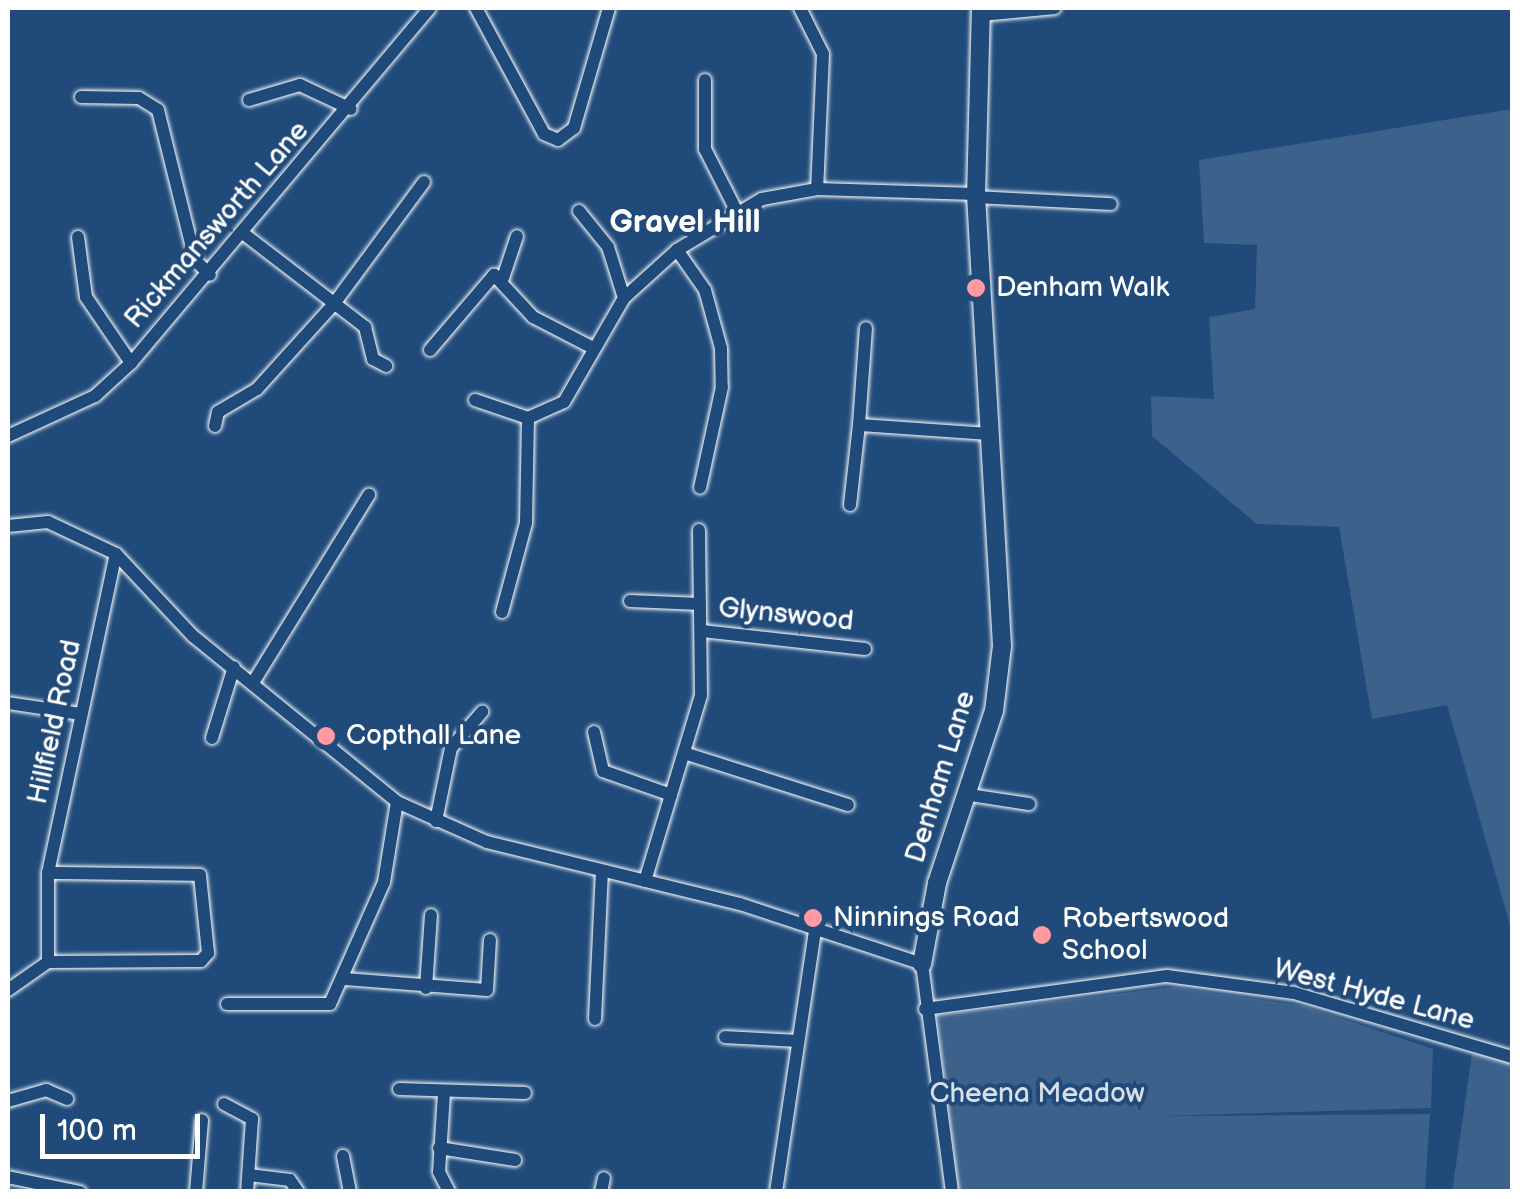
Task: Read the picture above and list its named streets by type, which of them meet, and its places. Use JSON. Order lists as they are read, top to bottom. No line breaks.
{"streets":{"street":["Rickmansworth Lane","Glynswood","Hillfield Road","Denham Lane","West Hyde Lane"]},"crossings":[["Denham Lane","West Hyde Lane"]],"districts":["Gravel Hill"],"parks":["Cheena Meadow"],"places":["Denham Walk","Copthall Lane","Ninnings Road","Robertswood School"],"scale_bar":"100 m"}
